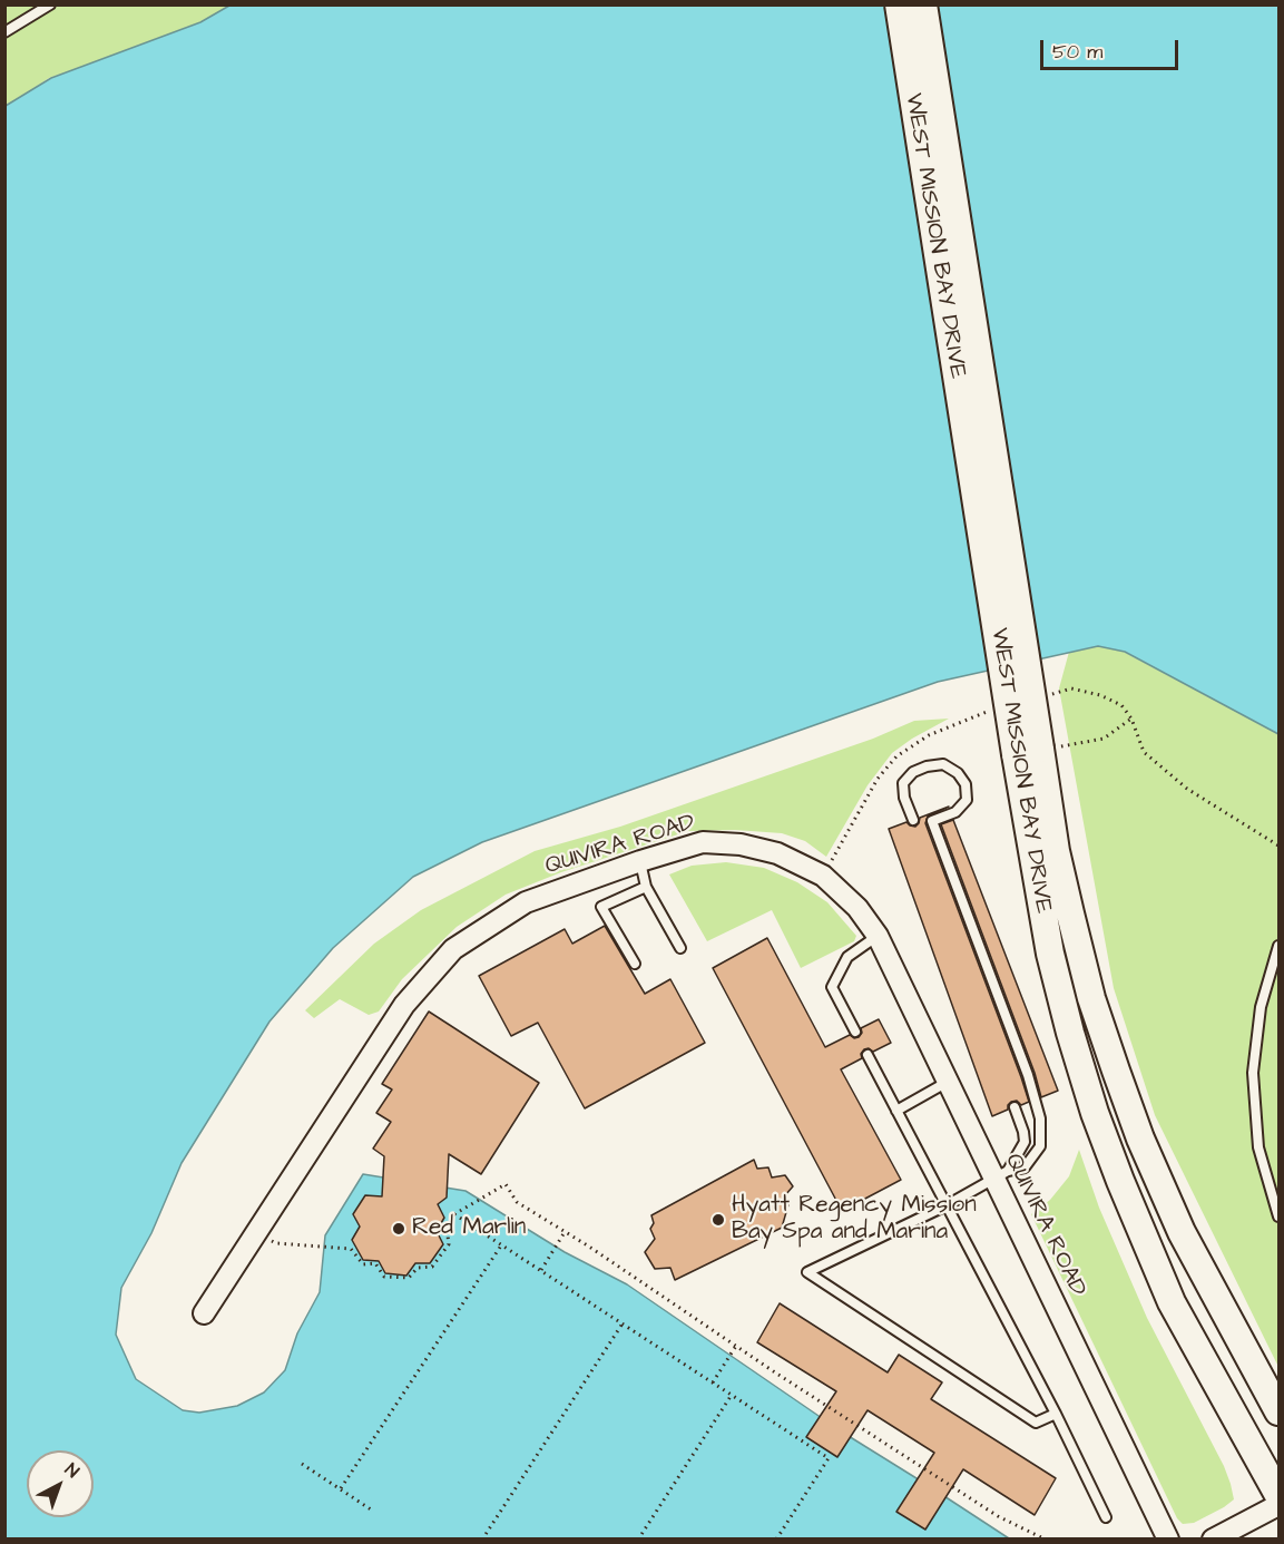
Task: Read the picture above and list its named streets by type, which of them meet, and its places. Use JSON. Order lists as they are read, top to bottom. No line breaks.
{"streets":{"main road":["WEST MISSION BAY DRIVE"],"street":["QUIVIRA ROAD"]},"places":["Hyatt Regency Mission Bay Spa and Marina","Red Marlin"],"scale_bar":"50 m","north":"top right"}
